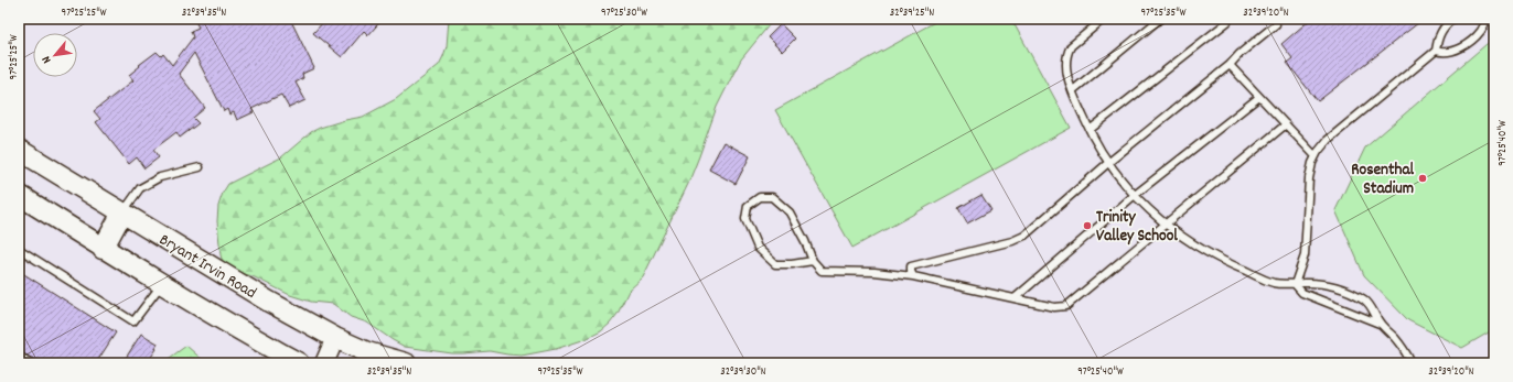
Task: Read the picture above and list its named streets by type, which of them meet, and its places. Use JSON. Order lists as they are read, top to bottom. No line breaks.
{"streets":{"main road":["Bryant Irvin Road"]},"places":["Rosenthal Stadium","Trinity Valley School"],"north":"bottom left","coordinates":["97°25'25\"W","32°39'35\"N","97°25'30\"W","32°39'25\"N","97°25'35\"W","32°39'20\"N","97°25'40\"W","32°39'30\"N"]}
